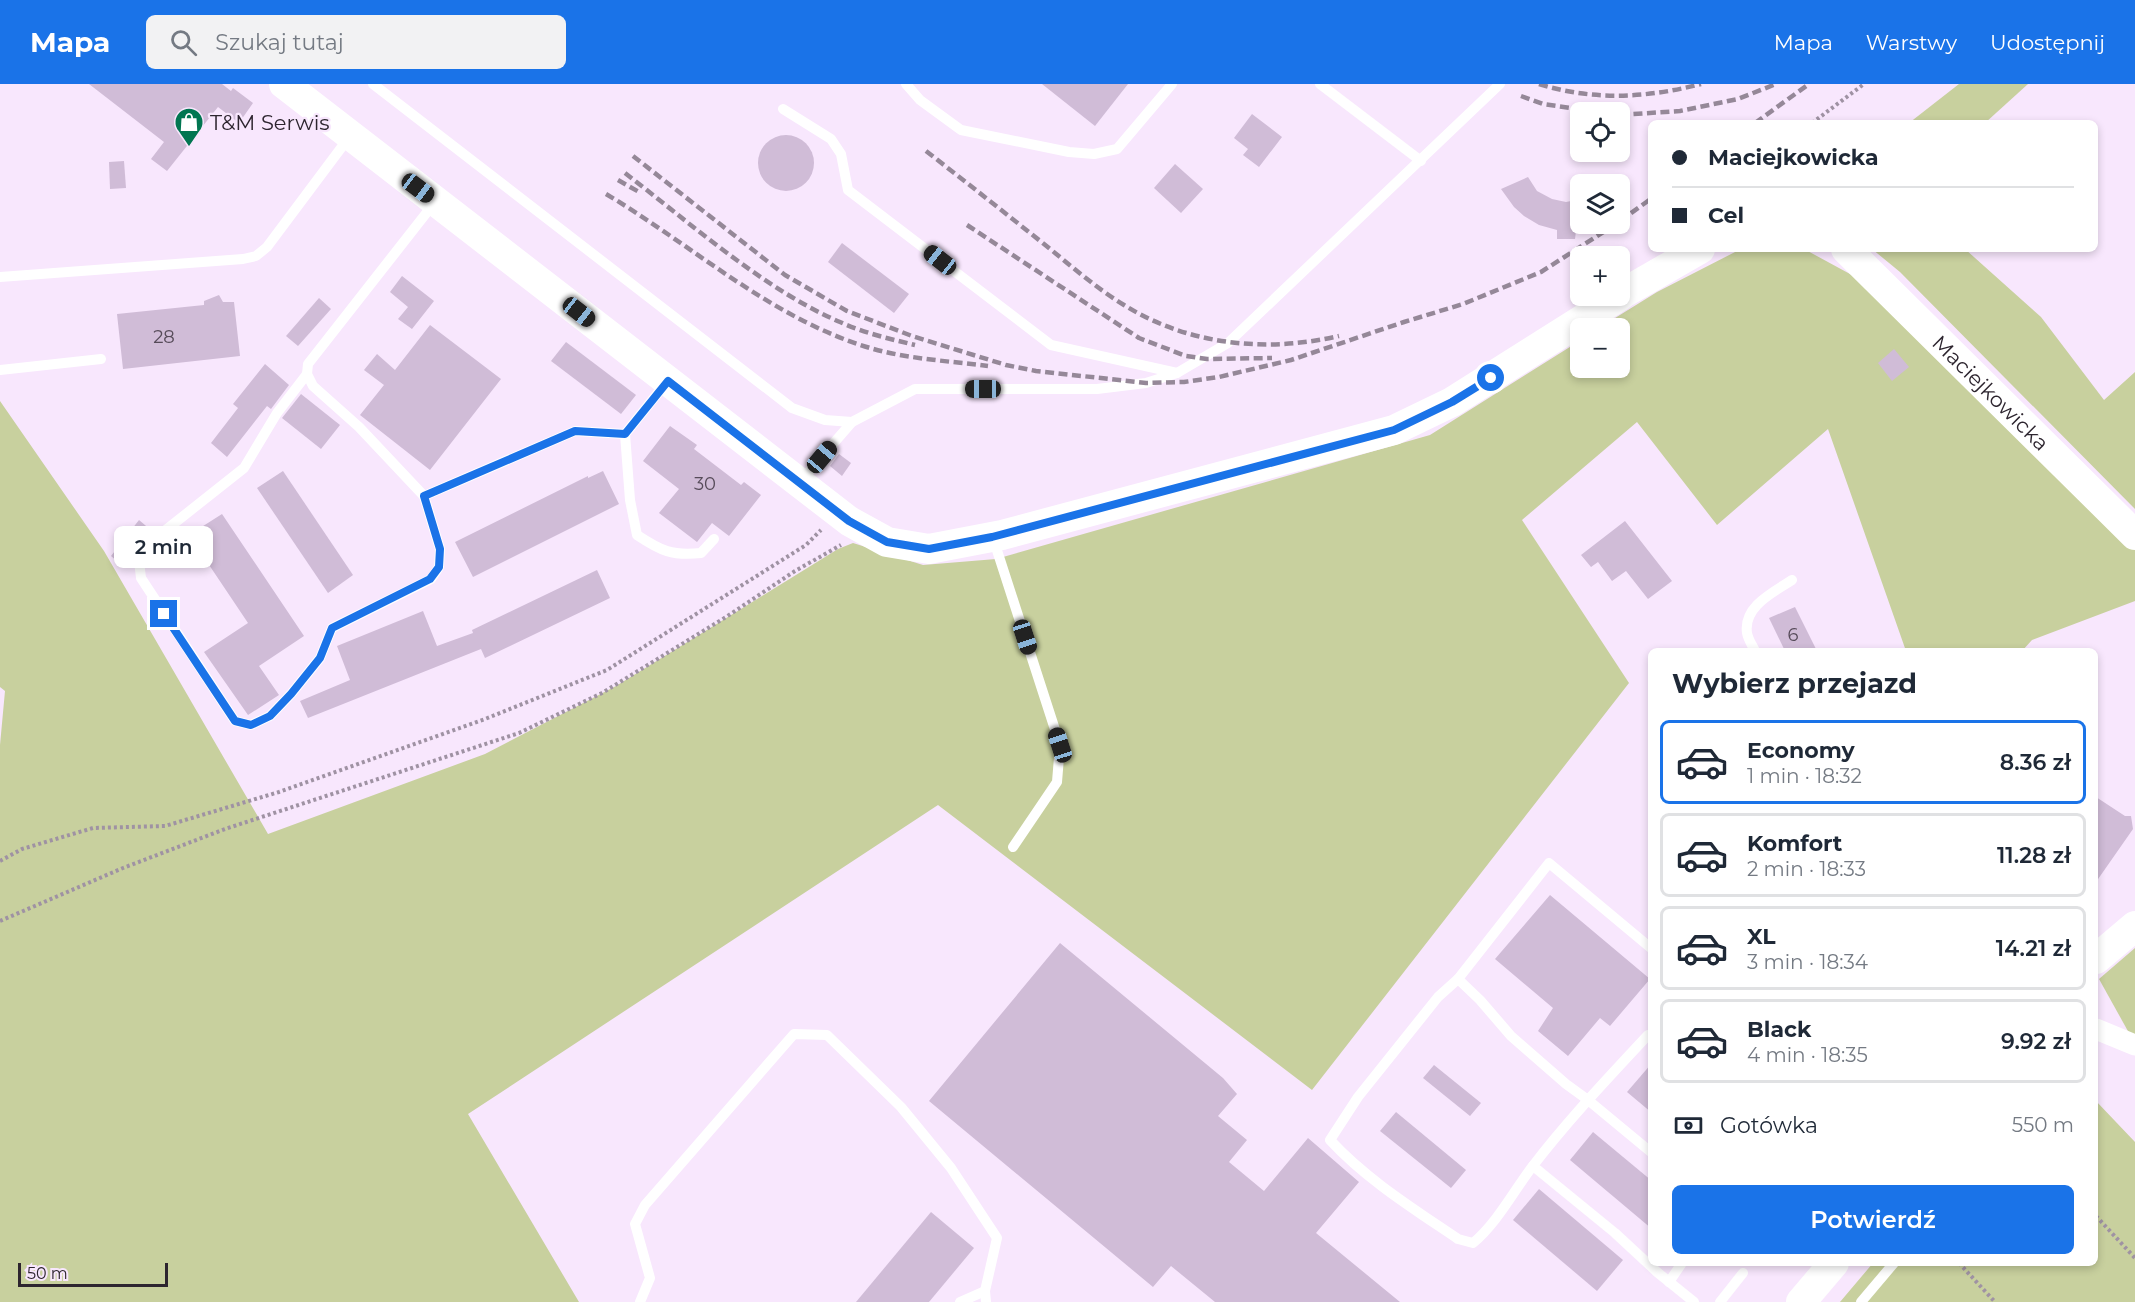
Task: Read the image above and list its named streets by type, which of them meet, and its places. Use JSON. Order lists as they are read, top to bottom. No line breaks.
{"streets":{"street":["Maciejkowicka"]},"places":{"shop":["T&M Serwis"]},"house_numbers":["28","30","6"],"scale_bar":"50 m","page":{"header":"Mapa","search":"Szukaj tutaj","nav":["Mapa","Warstwy","Udostępnij"],"map_buttons":["+","−"],"banner":["Maciejkowicka","Cel"],"bubble":"2 min","heading":"Wybierz przejazd","list":[{"name":"Economy","note":"1 min · 18:32","value":"8.36 zł"},{"name":"Komfort","note":"2 min · 18:33","value":"11.28 zł"},{"name":"XL","note":"3 min · 18:34","value":"14.21 zł"},{"name":"Black","note":"4 min · 18:35","value":"9.92 zł"}],"pay":["Gotówka","550 m"],"buttons":"Potwierdź","scale":"50 m"}}
